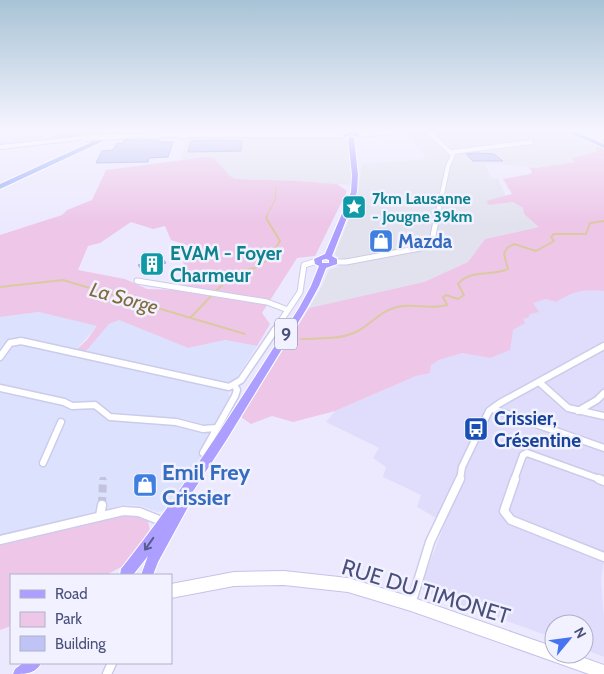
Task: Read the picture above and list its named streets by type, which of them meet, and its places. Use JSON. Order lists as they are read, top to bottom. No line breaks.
{"streets":{"main road":["9","RUE DU TIMONET"]},"water":["La Sorge"],"places":{"place":["7km Lausanne - Jougne 39km"],"shop":["Mazda","Emil Frey Crissier"],"building":["EVAM - Foyer Charmeur"],"bus stop":["Crissier, Crésentine"]},"legend":["Road","Park","Building"],"north":"top right"}
